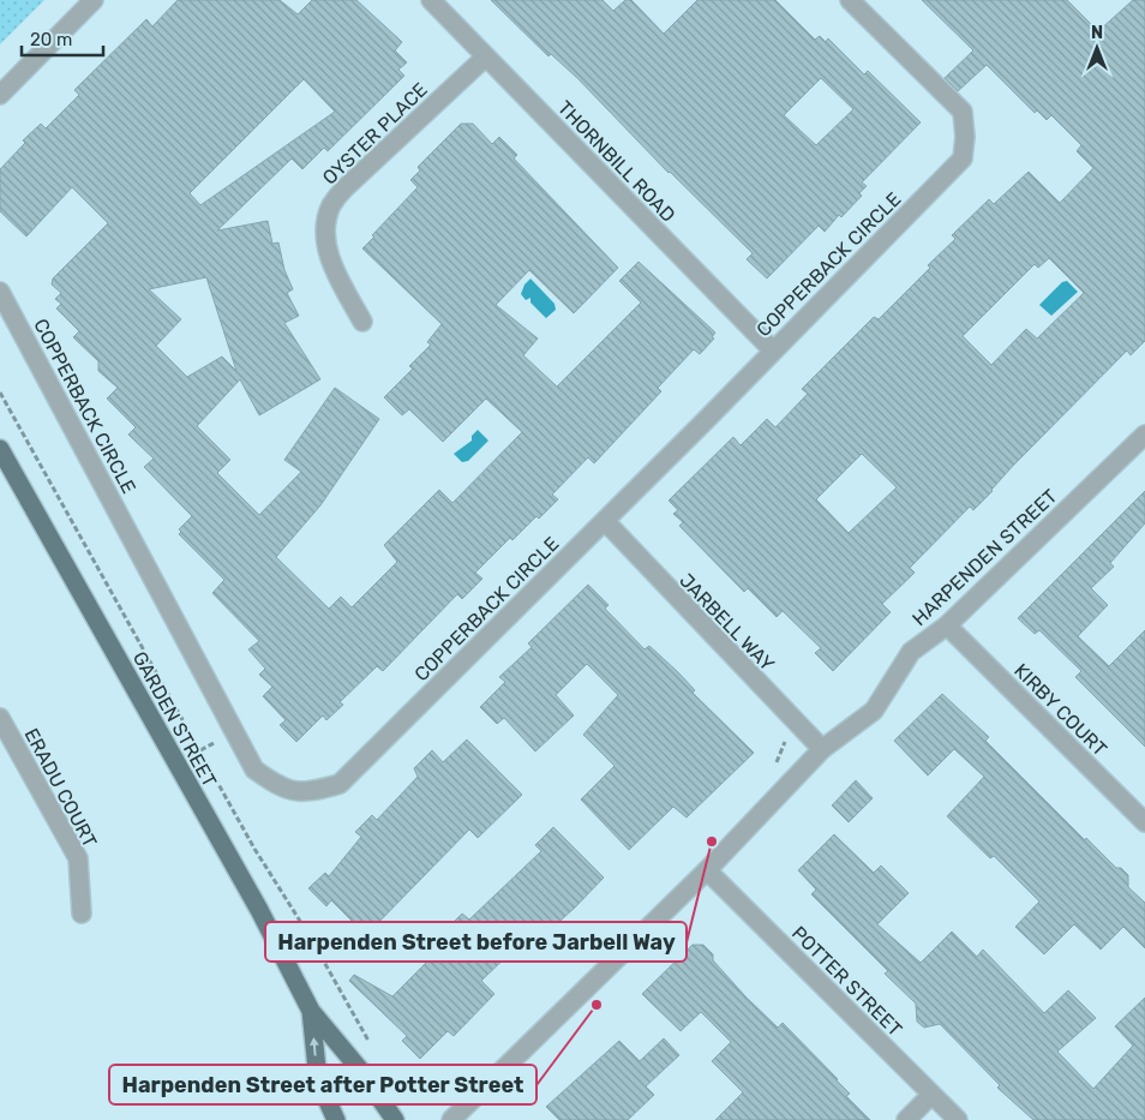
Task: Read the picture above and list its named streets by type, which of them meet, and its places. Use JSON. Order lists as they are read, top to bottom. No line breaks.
{"streets":{"main road":["GARDEN STREET"],"street":["OYSTER PLACE","THORNBILL ROAD","COPPERBACK CIRCLE","HARPENDEN STREET","JARBELL WAY","KIRBY COURT","ERADU COURT","POTTER STREET"]},"crossings":[["OYSTER PLACE","THORNBILL ROAD"],["THORNBILL ROAD","COPPERBACK CIRCLE"],["COPPERBACK CIRCLE","JARBELL WAY"],["HARPENDEN STREET","JARBELL WAY"],["HARPENDEN STREET","KIRBY COURT"],["HARPENDEN STREET","POTTER STREET"]],"places":["Harpenden Street before Jarbell Way","Harpenden Street after Potter Street"],"scale_bar":"20 m","north":"top"}
